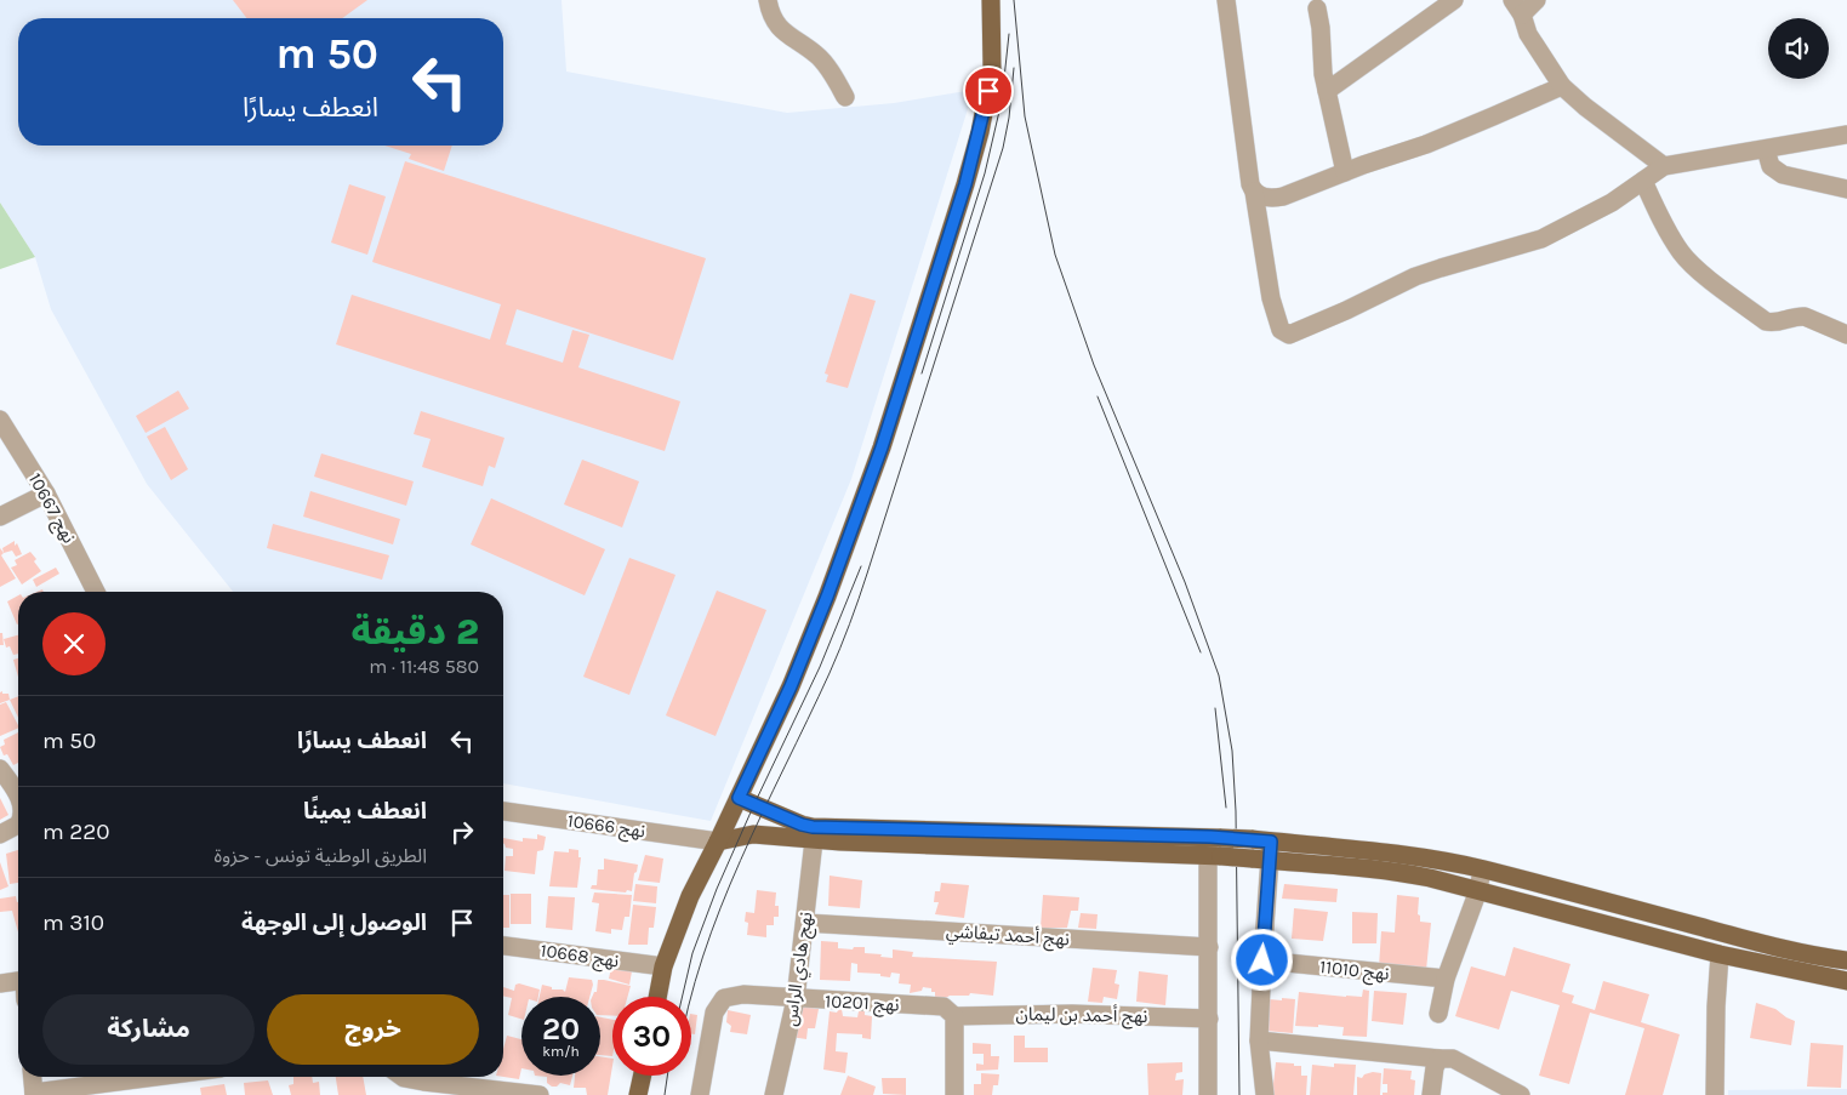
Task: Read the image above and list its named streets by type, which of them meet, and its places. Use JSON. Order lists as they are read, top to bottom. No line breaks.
{"streets":{"street":["نهج 10667","نهج 10666","نهج أحمد تيفاشي","نهج 10668","نهج هادي الراس","نهج 11010","نهج 10201","نهج أحمد بن ليمان"]},"crossings":[["نهج أحمد تيفاشي","نهج هادي الراس"],["نهج هادي الراس","نهج 10201"],["نهج 10201","نهج أحمد بن ليمان"]],"page":{"turn":["50 m","انعطف يسارًا"],"heading":["2 دقيقة","580 m · 11:48"],"list":[{"name":"انعطف يسارًا","value":"50 m"},{"name":"انعطف يمينًا","note":"الطريق الوطنية تونس - حزوة","value":"220 m"},{"name":"الوصول إلى الوجهة","value":"310 m"}],"buttons":["خروج","مشاركة"],"speed":"20 km/h","limit":"30"}}
